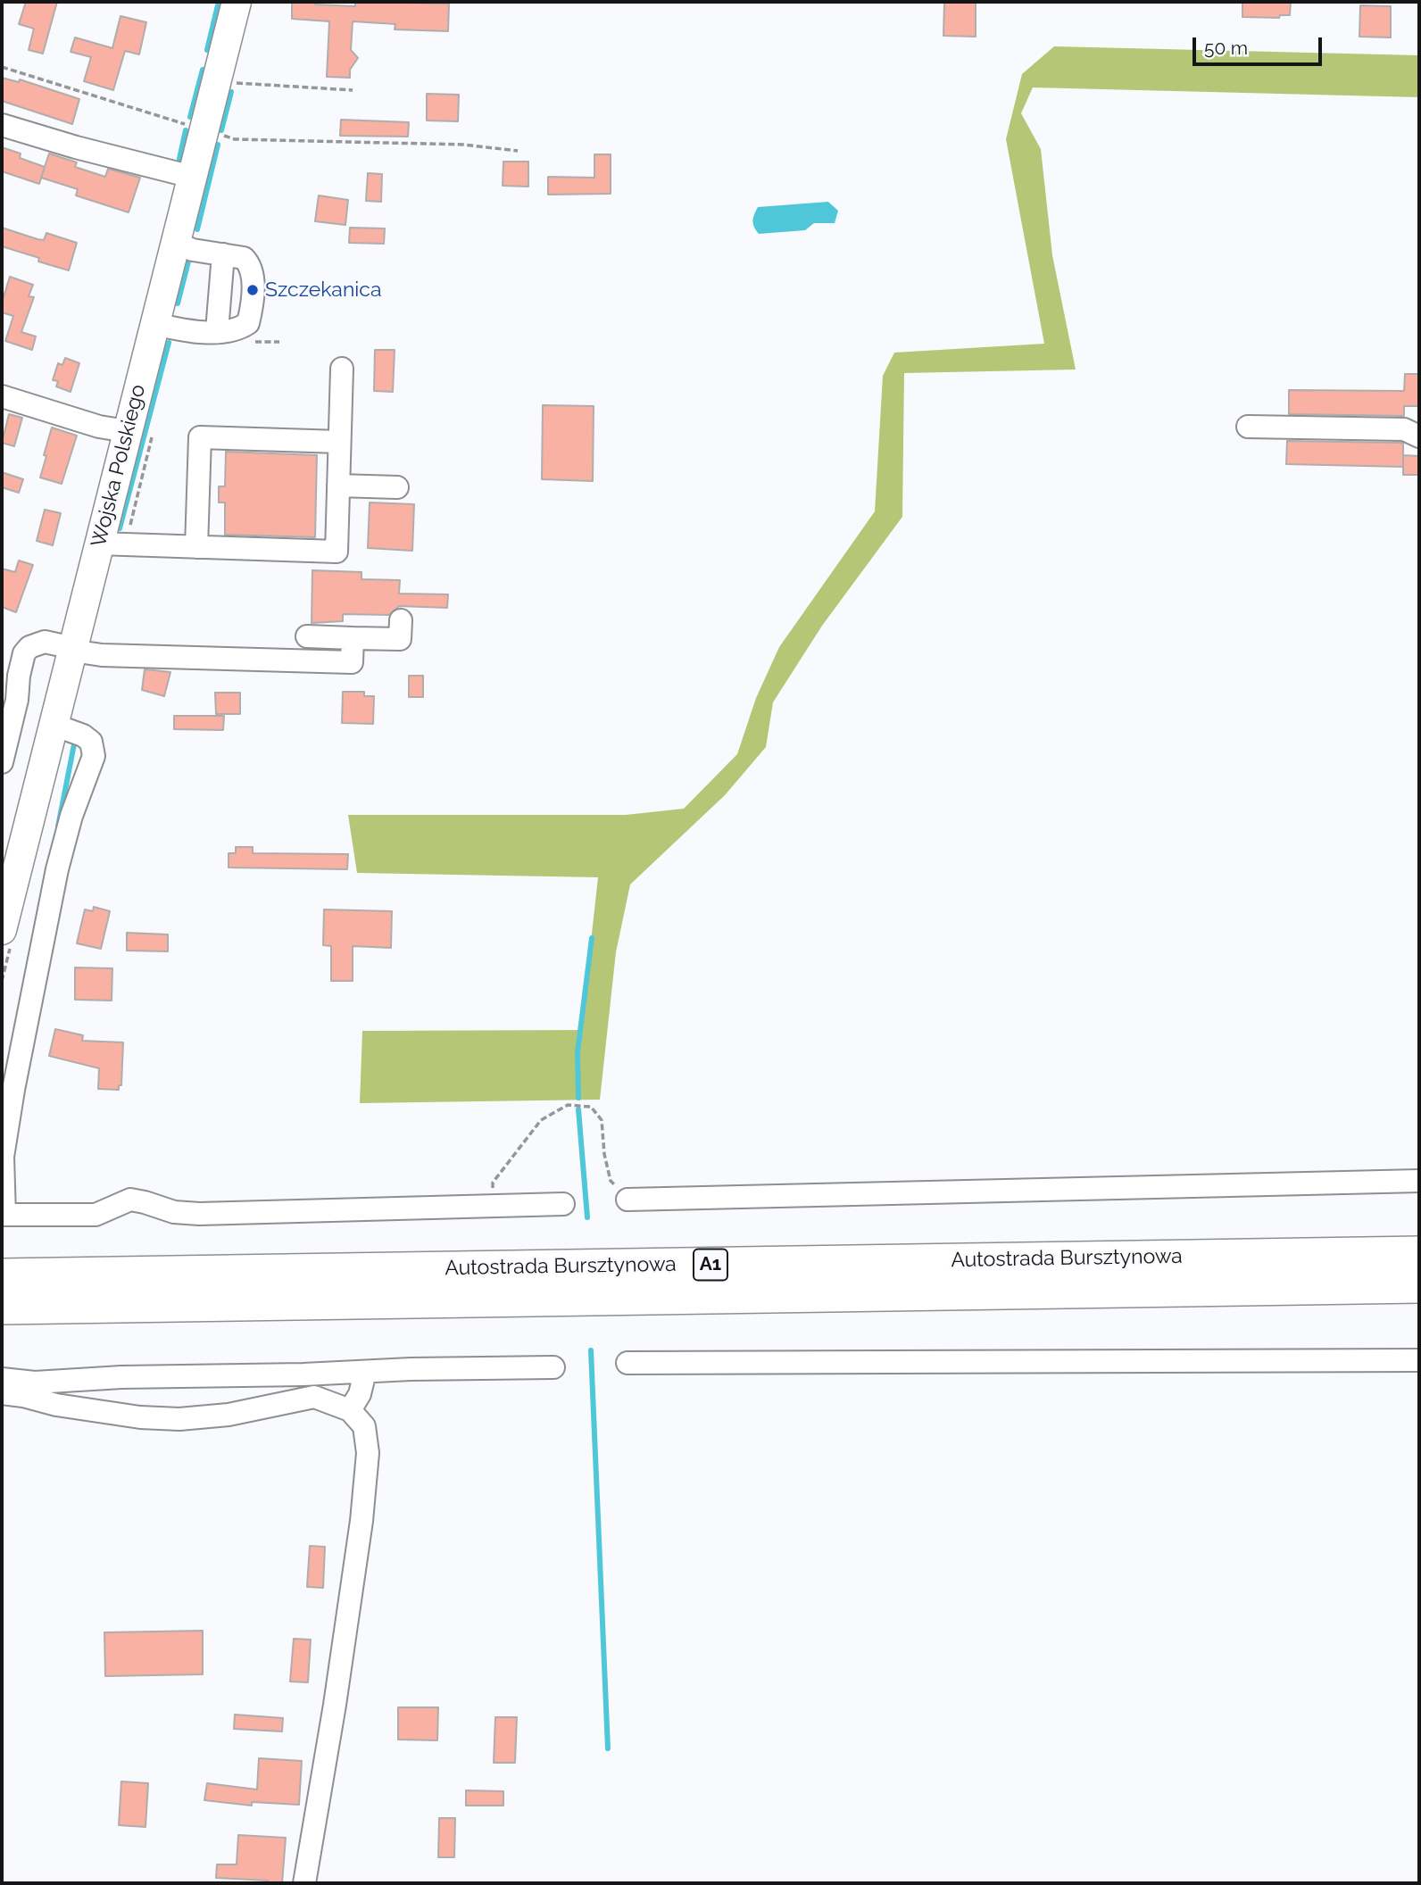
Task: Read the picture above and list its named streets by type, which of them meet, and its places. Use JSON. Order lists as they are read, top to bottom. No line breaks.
{"streets":{"highway":["Autostrada Bursztynowa","A1"],"main road":["Wojska Polskiego"]},"places":["Szczekanica"],"scale_bar":"50 m"}
